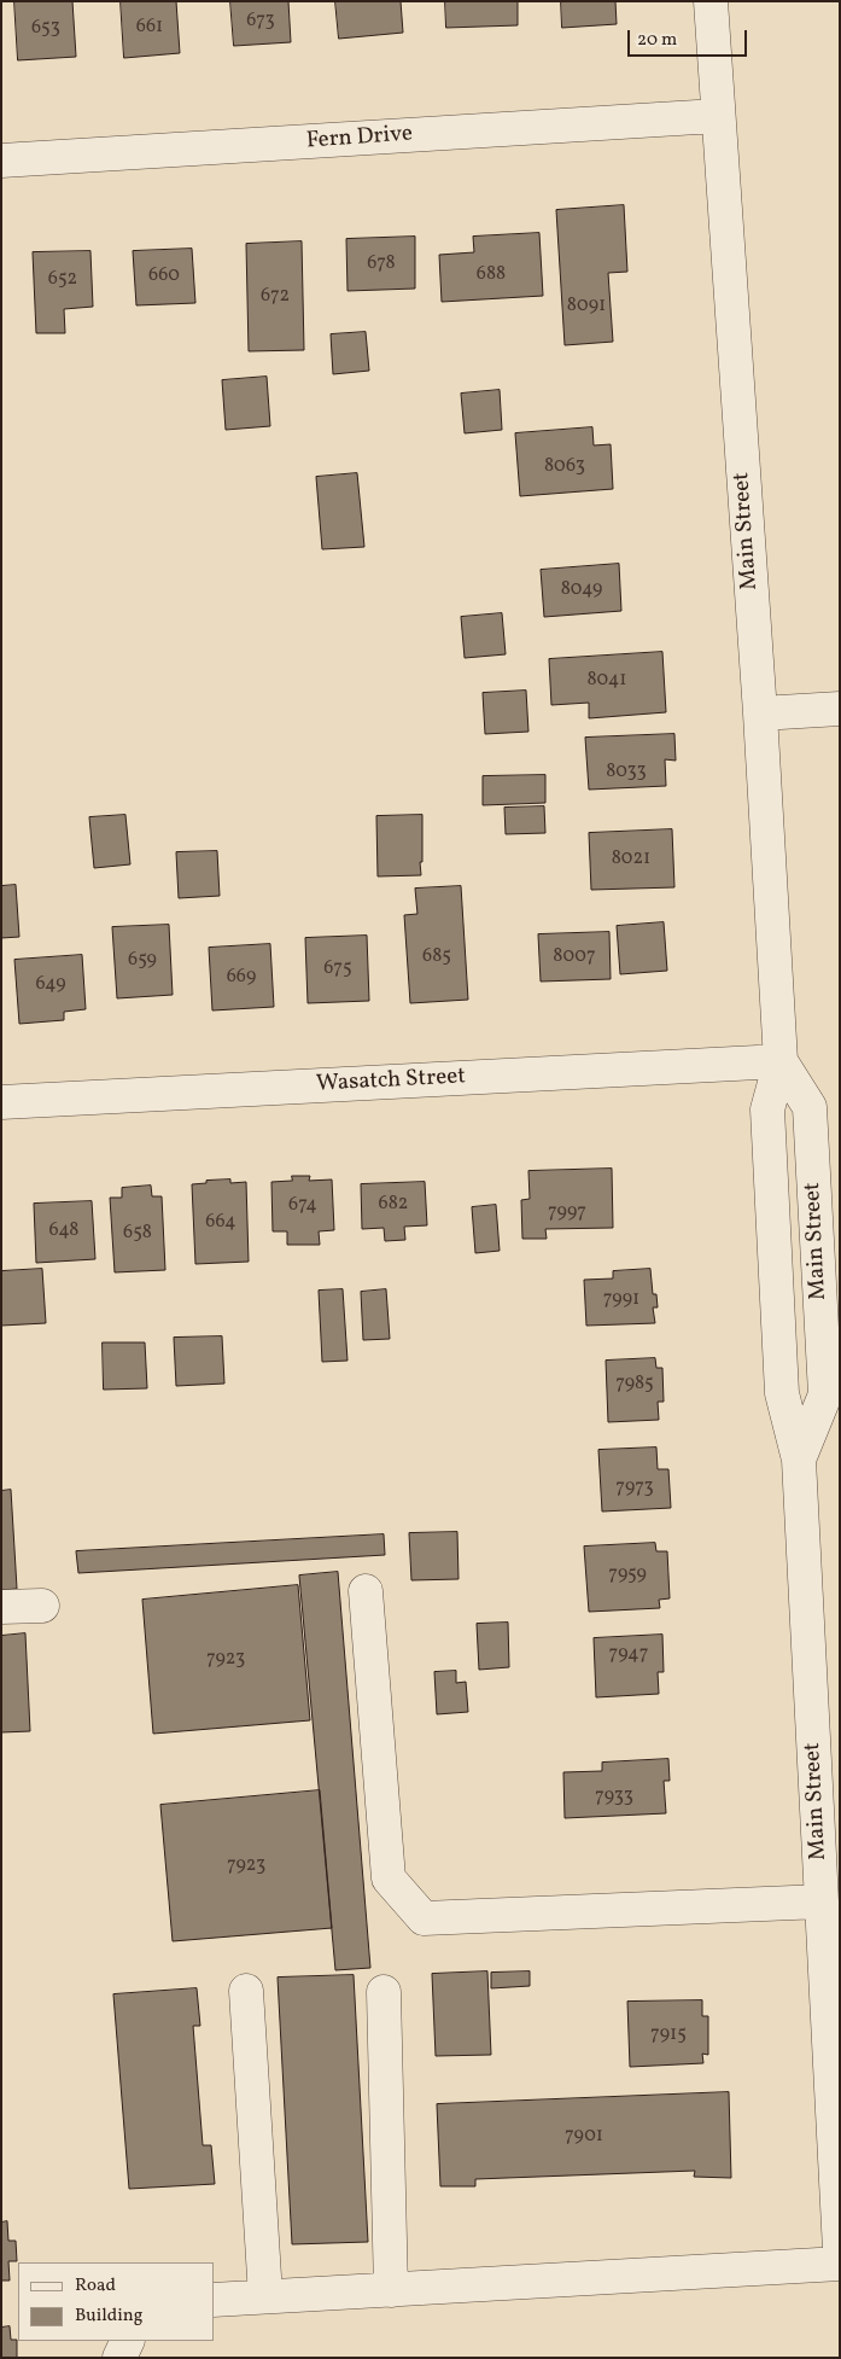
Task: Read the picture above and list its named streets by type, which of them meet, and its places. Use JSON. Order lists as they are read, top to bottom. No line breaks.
{"streets":{"street":["Fern Drive","Main Street","Wasatch Street"]},"crossings":[["Fern Drive","Main Street"],["Main Street","Wasatch Street"]],"house_numbers":["673","661","653","678","688","660","652","672","8091","8063","8049","8041","8033","8021","685","8007","659","675","669","649","682","674","7997","664","648","658","7991","7985","7973","7959","7947","7923","7933","7923","7915","7901"],"legend":["Road","Building"],"scale_bar":"20 m"}
